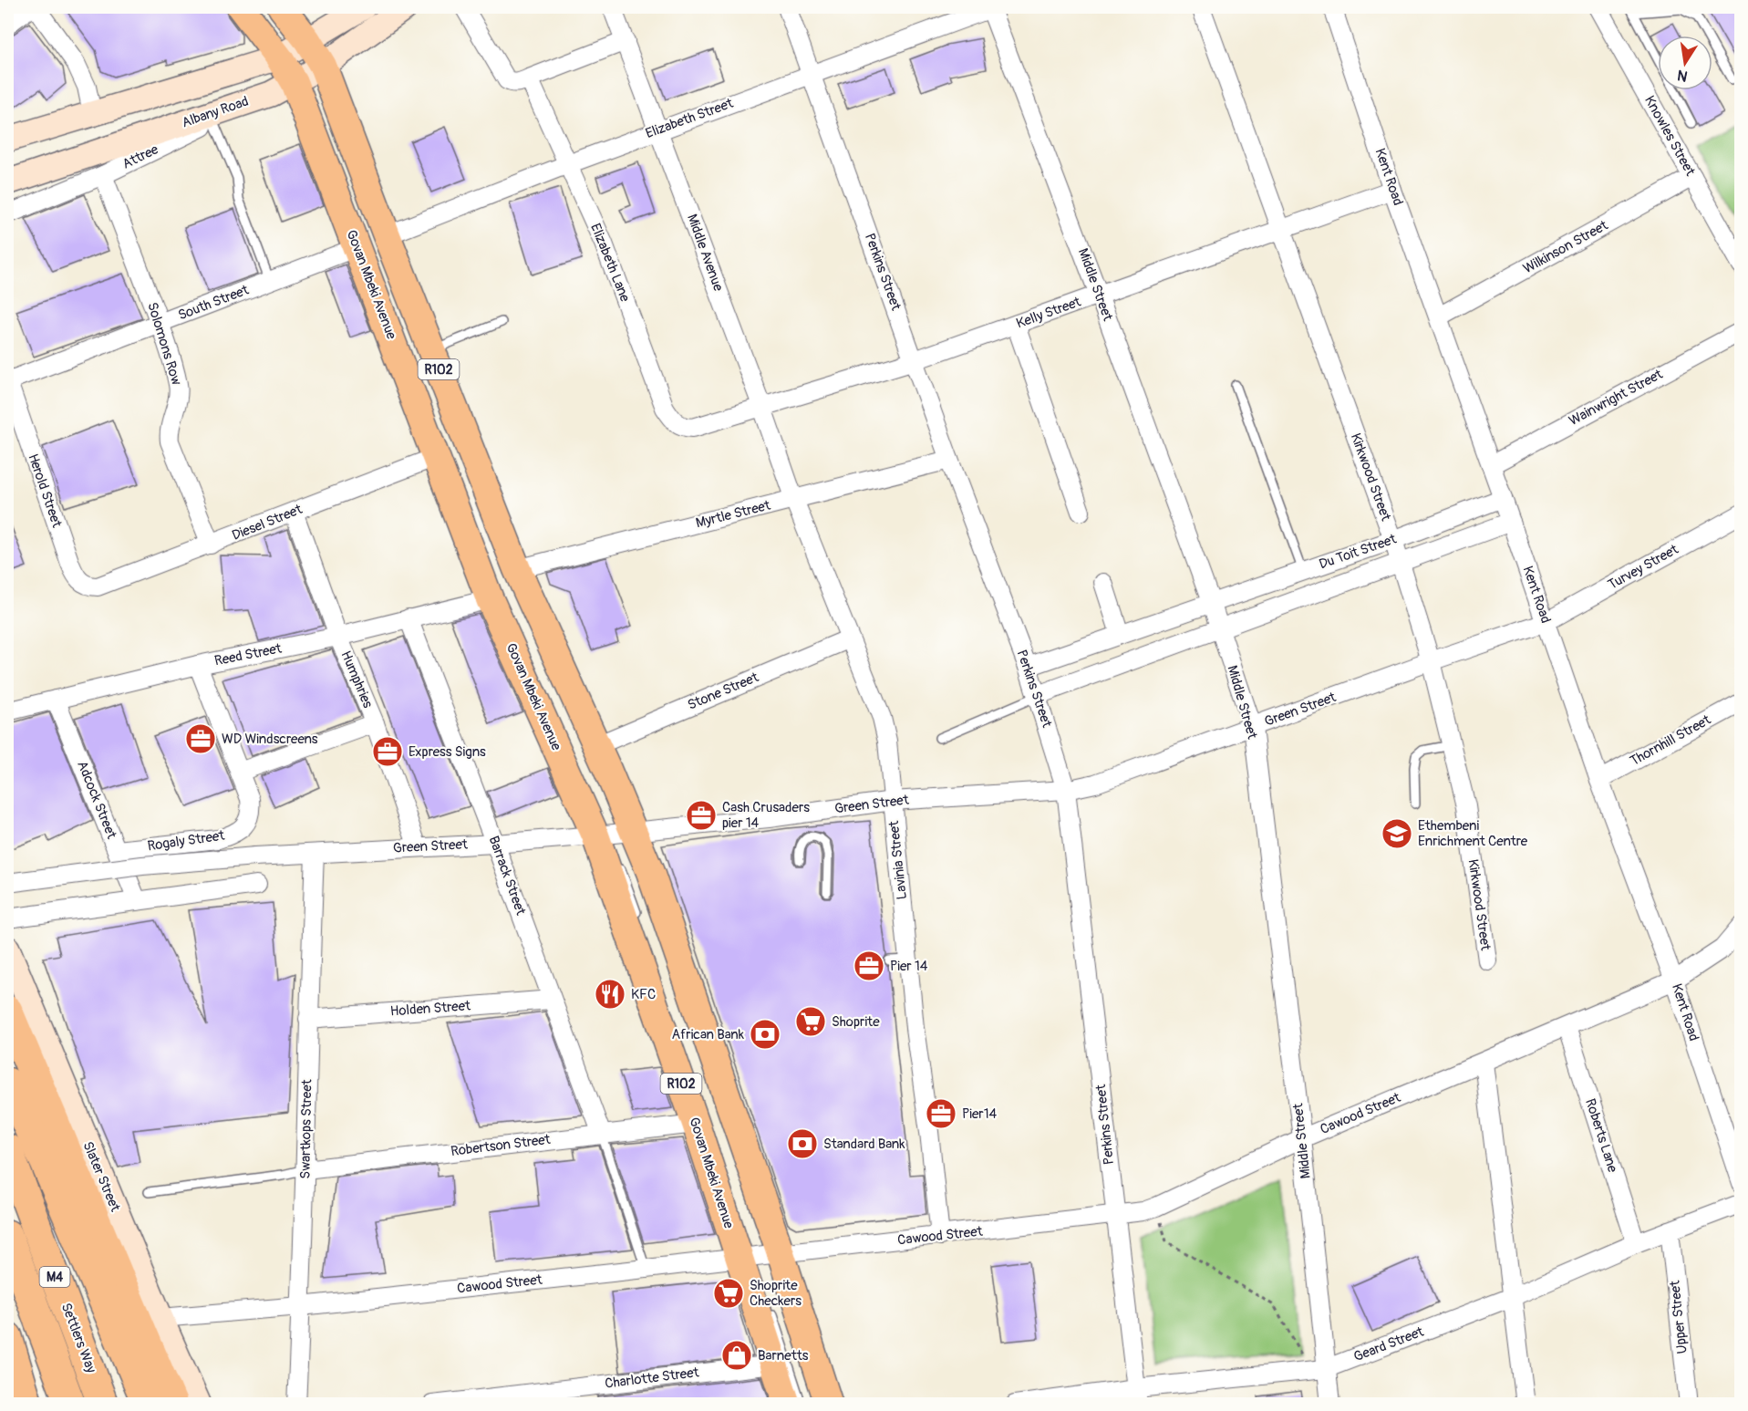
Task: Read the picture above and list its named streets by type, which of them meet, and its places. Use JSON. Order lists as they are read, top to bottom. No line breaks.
{"streets":{"highway":["M4","Settlers Way"],"main road":["Albany Road","Govan Mbeki Avenue","R102","Slater Street"],"street":["Elizabeth Street","Knowles Street","Attree","Kent Road","Wilkinson Street","Middle Avenue","Elizabeth Lane","Perkins Street","Middle Street","South Street","Kelly Street","Solomons Row","Wainwright Street","Kirkwood Street","Herold Street","Myrtle Street","Diesel Street","Du Toit Street","Turvey Street","Reed Street","Humphries","Stone Street","Green Street","Thornhill Street","Adcock Street","Rogaly Street","Lavinia Street","Barrack Street","Holden Street","Cawood Street","Swartkops Street","Roberts Lane","Robertson Street","Upper Street","Geard Street","Charlotte Street"]},"crossings":[["Albany Road","Attree"],["Albany Road","Govan Mbeki Avenue"],["Elizabeth Street","Middle Avenue"],["Elizabeth Street","Elizabeth Lane"],["Elizabeth Street","Perkins Street"],["Elizabeth Street","Govan Mbeki Avenue"],["Elizabeth Street","Middle Street"],["Knowles Street","Wilkinson Street"],["Attree","Govan Mbeki Avenue"],["Attree","Solomons Row"],["Kent Road","Wilkinson Street"],["Kent Road","Kelly Street"],["Kent Road","Wainwright Street"],["Kent Road","Du Toit Street"],["Kent Road","Turvey Street"],["Kent Road","Green Street"],["Kent Road","Thornhill Street"],["Kent Road","Cawood Street"],["Middle Avenue","Kelly Street"],["Middle Avenue","Myrtle Street"],["Middle Avenue","Lavinia Street"],["Elizabeth Lane","Kelly Street"],["Perkins Street","Kelly Street"],["Perkins Street","Myrtle Street"],["Perkins Street","Du Toit Street"],["Perkins Street","Green Street"],["Perkins Street","Cawood Street"],["Perkins Street","Geard Street"],["Govan Mbeki Avenue","South Street"],["Govan Mbeki Avenue","Myrtle Street"],["Govan Mbeki Avenue","Diesel Street"],["Govan Mbeki Avenue","Reed Street"],["Govan Mbeki Avenue","Stone Street"],["Govan Mbeki Avenue","Green Street"],["Govan Mbeki Avenue","Cawood Street"],["Govan Mbeki Avenue","Robertson Street"],["Govan Mbeki Avenue","Charlotte Street"],["Middle Street","Kelly Street"],["Middle Street","Du Toit Street"],["Middle Street","Green Street"],["Middle Street","Cawood Street"],["Middle Street","Geard Street"],["South Street","Solomons Row"],["South Street","Herold Street"],["Kelly Street","Kirkwood Street"],["Solomons Row","Diesel Street"],["Kirkwood Street","Du Toit Street"],["Kirkwood Street","Green Street"],["Herold Street","Diesel Street"],["Myrtle Street","Lavinia Street"],["Diesel Street","Humphries"],["Turvey Street","Green Street"],["Reed Street","Humphries"],["Reed Street","Adcock Street"],["Reed Street","Rogaly Street"],["Reed Street","Barrack Street"],["Humphries","Green Street"],["Stone Street","Lavinia Street"],["Green Street","Lavinia Street"],["Green Street","Barrack Street"],["Green Street","Swartkops Street"],["Adcock Street","Rogaly Street"],["Lavinia Street","Cawood Street"],["Barrack Street","Holden Street"],["Barrack Street","Robertson Street"],["Holden Street","Swartkops Street"],["Cawood Street","Swartkops Street"],["Cawood Street","Roberts Lane"],["Cawood Street","Slater Street"],["Swartkops Street","Robertson Street"],["Roberts Lane","Geard Street"],["Upper Street","Geard Street"]],"places":{"office":["WD Windscreens","Express Signs","Cash Crusaders pier 14","Pier 14","Pier14"],"school or university":["Ethembeni Enrichment Centre"],"restaurant":["KFC"],"supermarket":["Shoprite","Shoprite Checkers"],"bank":["African Bank","Standard Bank"],"shop":["Barnetts"]},"north":"bottom"}
